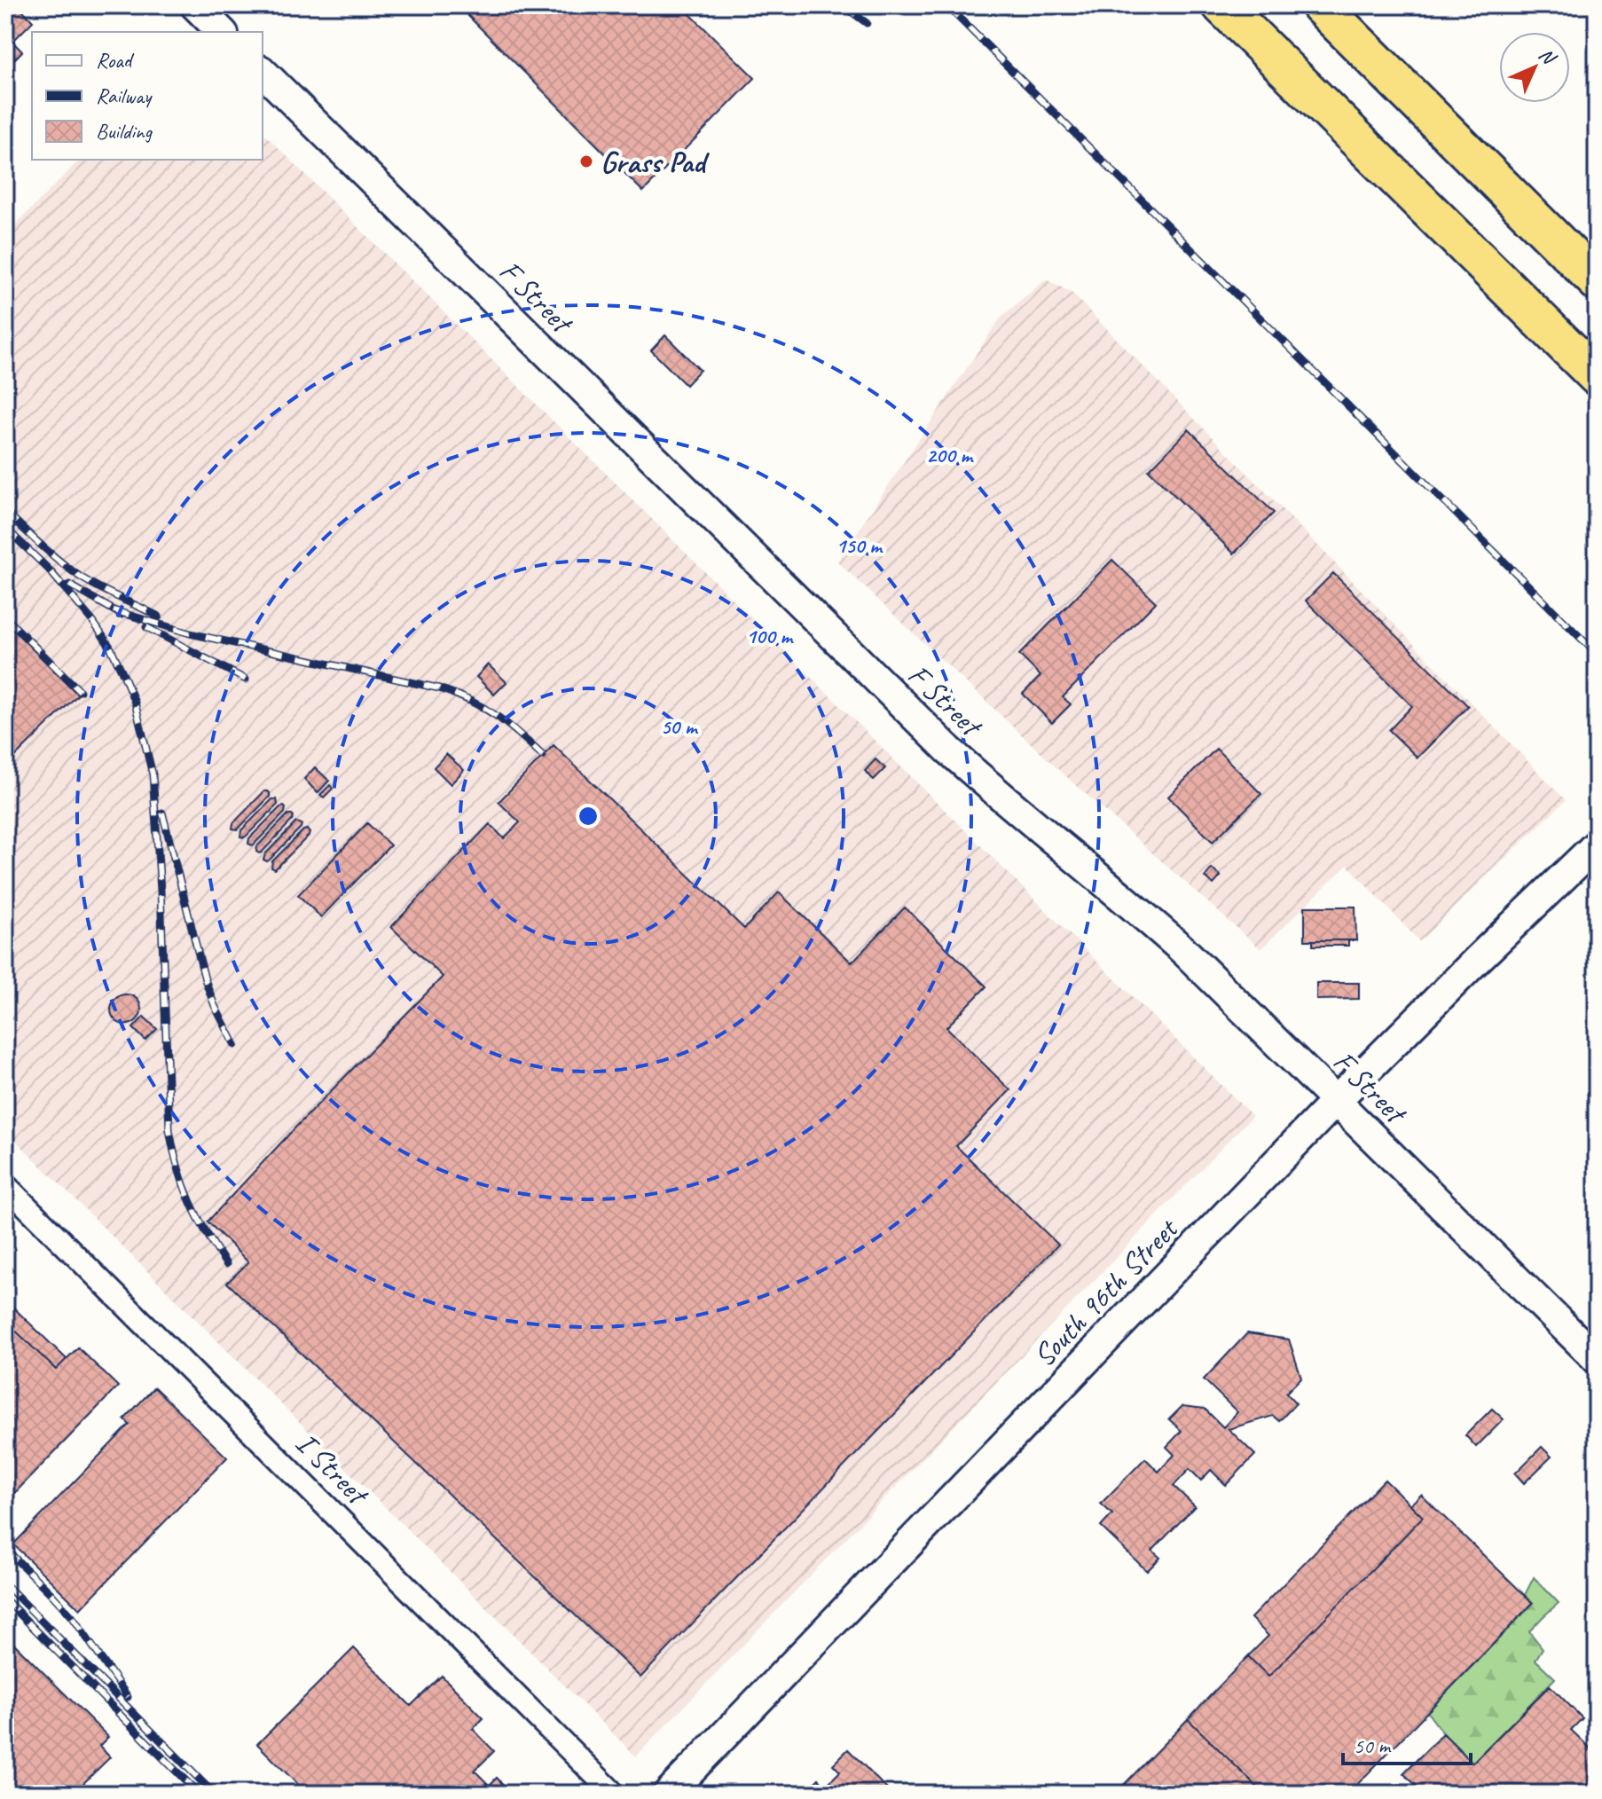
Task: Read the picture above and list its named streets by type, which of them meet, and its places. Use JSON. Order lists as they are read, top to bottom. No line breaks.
{"streets":{"street":["F Street","South 96th Street","I Street"]},"crossings":[["F Street","South 96th Street"]],"places":["Grass Pad"],"legend":["Road","Railway","Building"],"scale_bar":"50 m","north":"top right","rings":["200 m","150 m","100 m","50 m"]}
